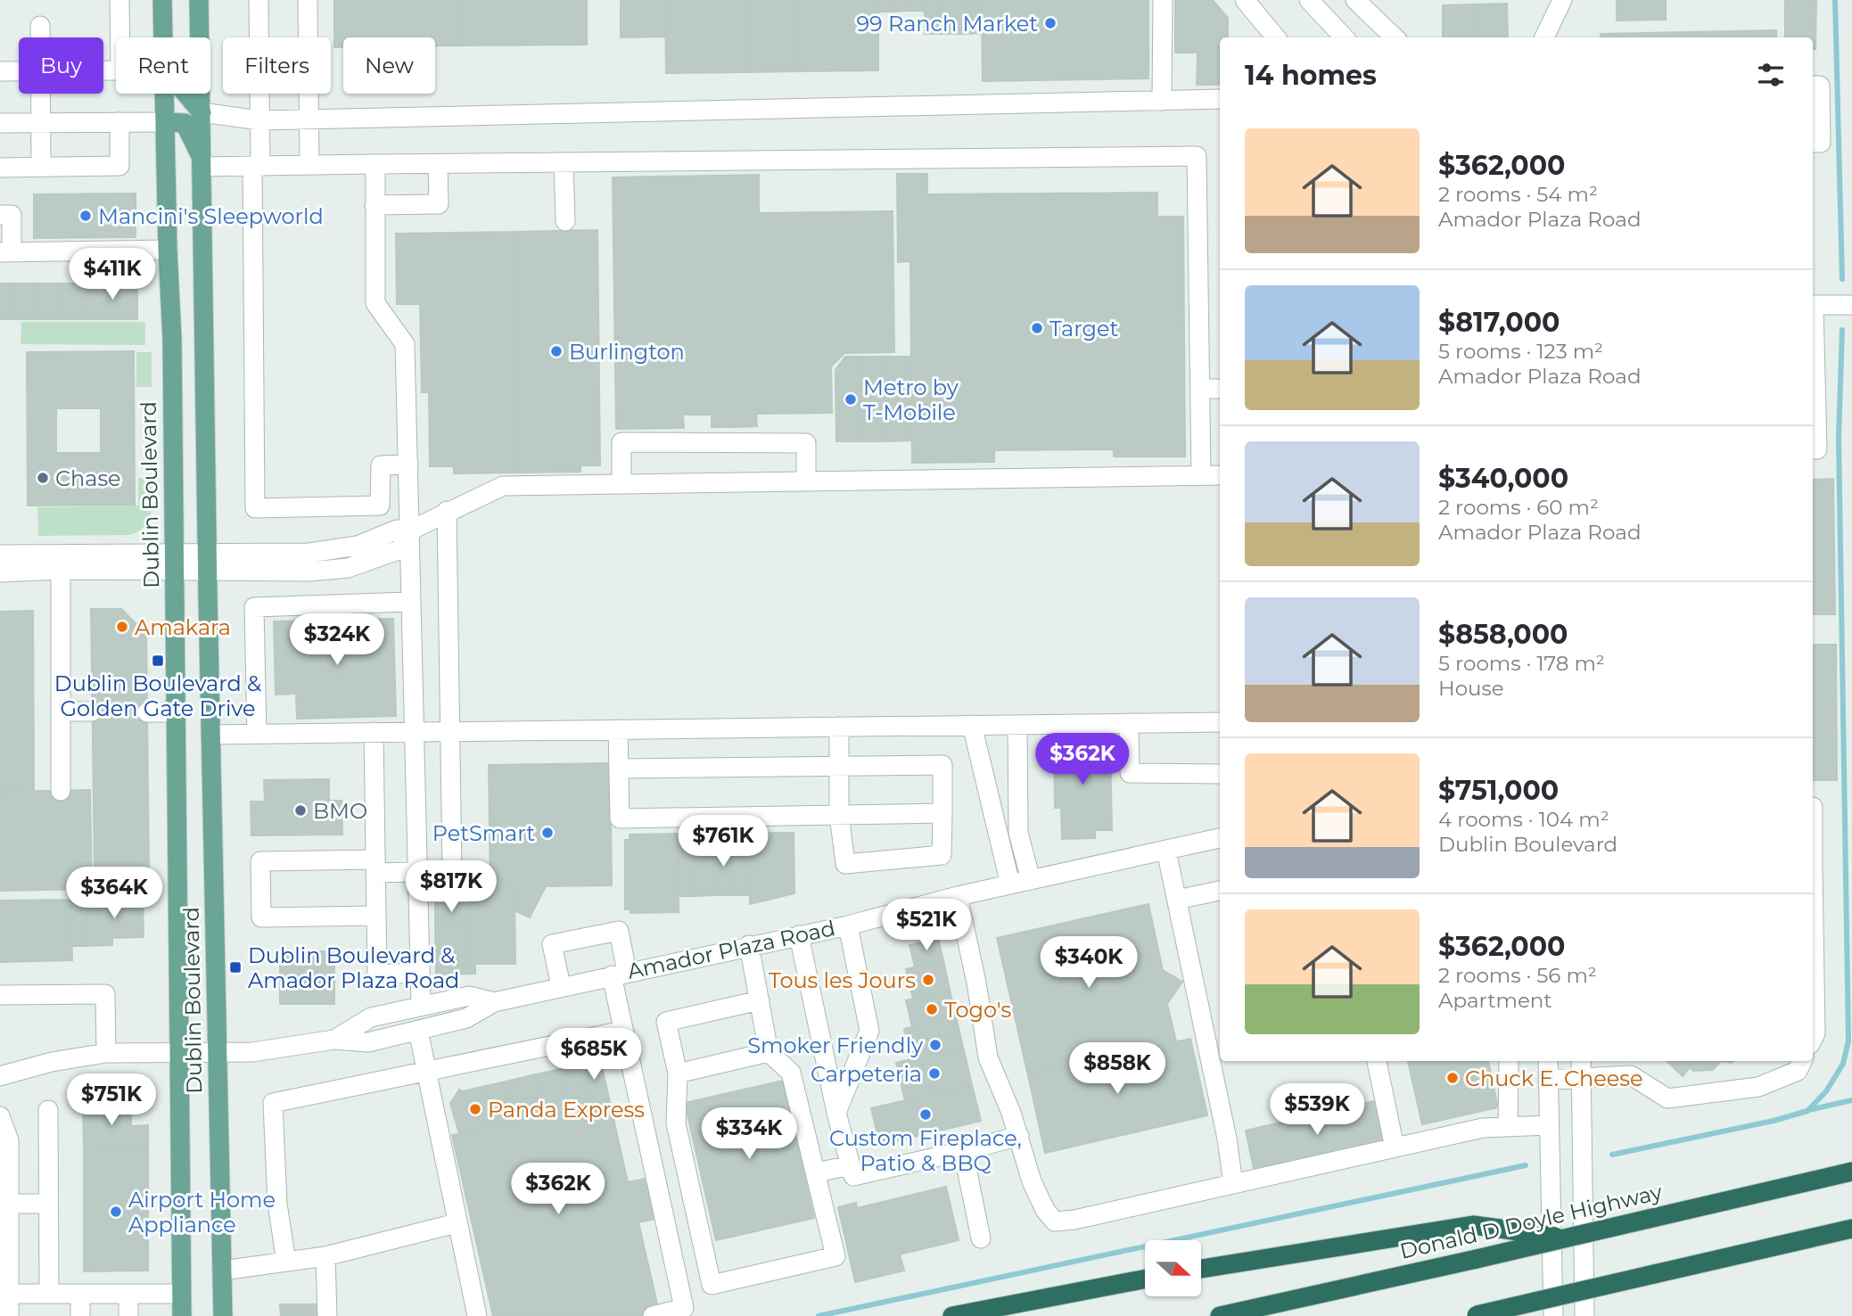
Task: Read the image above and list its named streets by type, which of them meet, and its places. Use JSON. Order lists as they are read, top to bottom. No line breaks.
{"streets":{"highway":["Donald D Doyle Highway"],"main road":["Dublin Boulevard"],"street":["Amador Plaza Road"]},"crossings":[["Dublin Boulevard","Amador Plaza Road"]],"places":{"other":["99 Ranch Market","Mancini's Sleepworld","Target","Burlington","Metro by T-Mobile","Chase","Amakara","BMO","PetSmart","Tous les Jours","Togo's","Smoker Friendly","Carpeteria","Chuck E. Cheese","Panda Express","Custom Fireplace, Patio & BBQ","Airport Home Appliance"],"transit":["Dublin Boulevard & Golden Gate Drive","Dublin Boulevard & Amador Plaza Road"]},"north":"right","page":{"chip":["Buy","Rent","Filters","New"],"heading":"14 homes","list":[{"name":"$362,000","note":"2 rooms · 54 m² · Amador Plaza Road"},{"name":"$817,000","note":"5 rooms · 123 m² · Amador Plaza Road"},{"name":"$340,000","note":"2 rooms · 60 m² · Amador Plaza Road"},{"name":"$858,000","note":"5 rooms · 178 m² · House"},{"name":"$751,000","note":"4 rooms · 104 m² · Dublin Boulevard"},{"name":"$362,000","note":"2 rooms · 56 m² · Apartment"}],"price":["$411K","$324K","$362K","$761K","$817K","$364K","$521K","$340K","$685K","$858K","$751K","$539K","$334K","$362K"]}}
